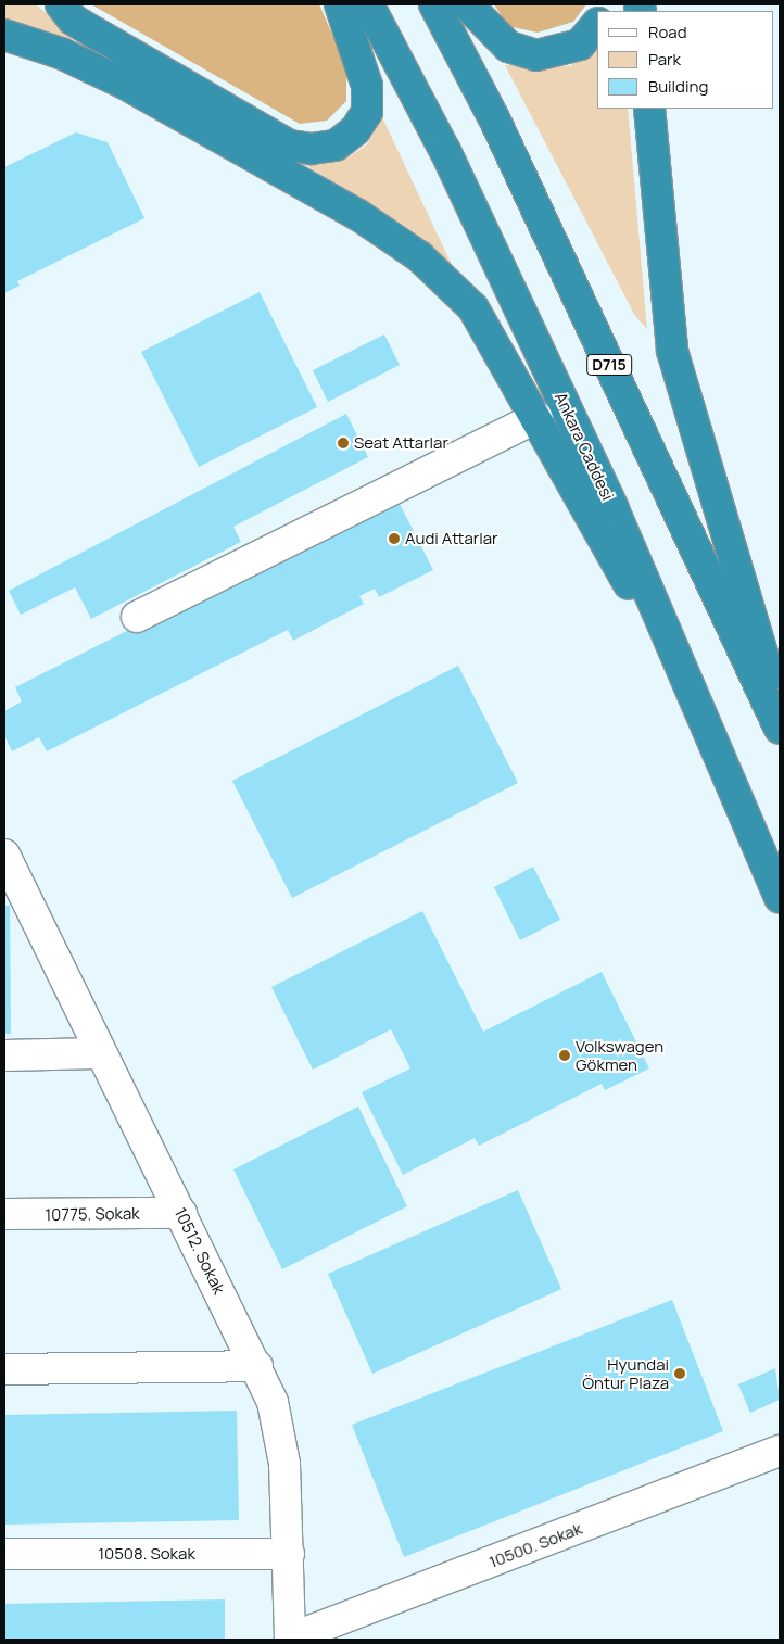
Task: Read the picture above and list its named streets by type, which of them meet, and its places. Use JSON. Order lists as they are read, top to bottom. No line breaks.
{"streets":{"highway":["D715","Ankara Caddesi"],"street":["10775. Sokak","10512. Sokak","10500. Sokak","10508. Sokak"]},"crossings":[["10775. Sokak","10512. Sokak"],["10512. Sokak","10500. Sokak"],["10512. Sokak","10508. Sokak"]],"places":["Seat Attarlar","Audi Attarlar","Volkswagen Gökmen","Hyundai Öntur Plaza"],"legend":["Road","Park","Building"]}
